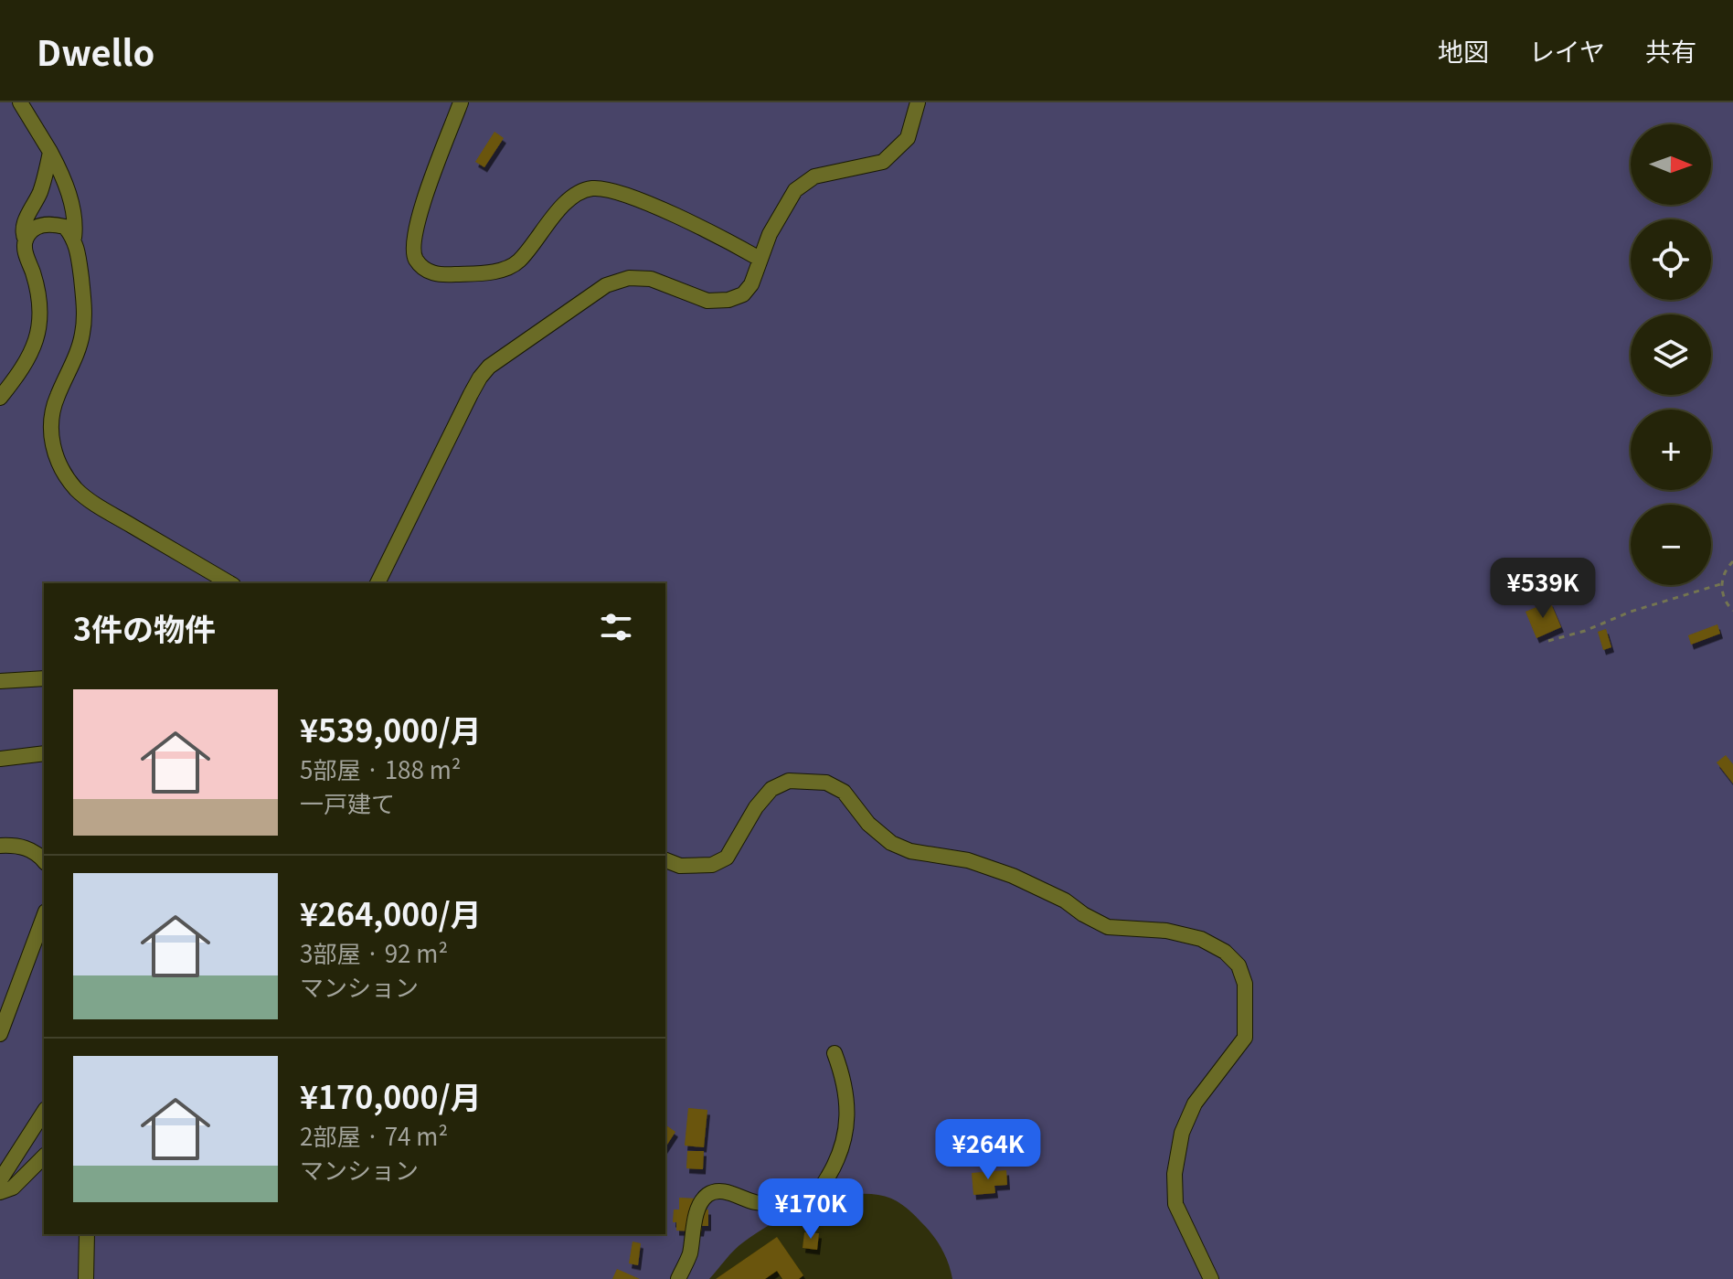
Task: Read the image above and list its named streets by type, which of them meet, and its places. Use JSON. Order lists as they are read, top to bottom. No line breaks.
{"north":"right","page":{"header":"Dwello","nav":["地図","レイヤ","共有"],"map_buttons":["+","−"],"price":["¥539K","¥264K","¥170K"],"heading":"3件の物件","list":[{"name":"¥539,000/月","note":"5部屋 · 188 m² · 一戸建て"},{"name":"¥264,000/月","note":"3部屋 · 92 m² · マンション"},{"name":"¥170,000/月","note":"2部屋 · 74 m² · マンション"}]}}
